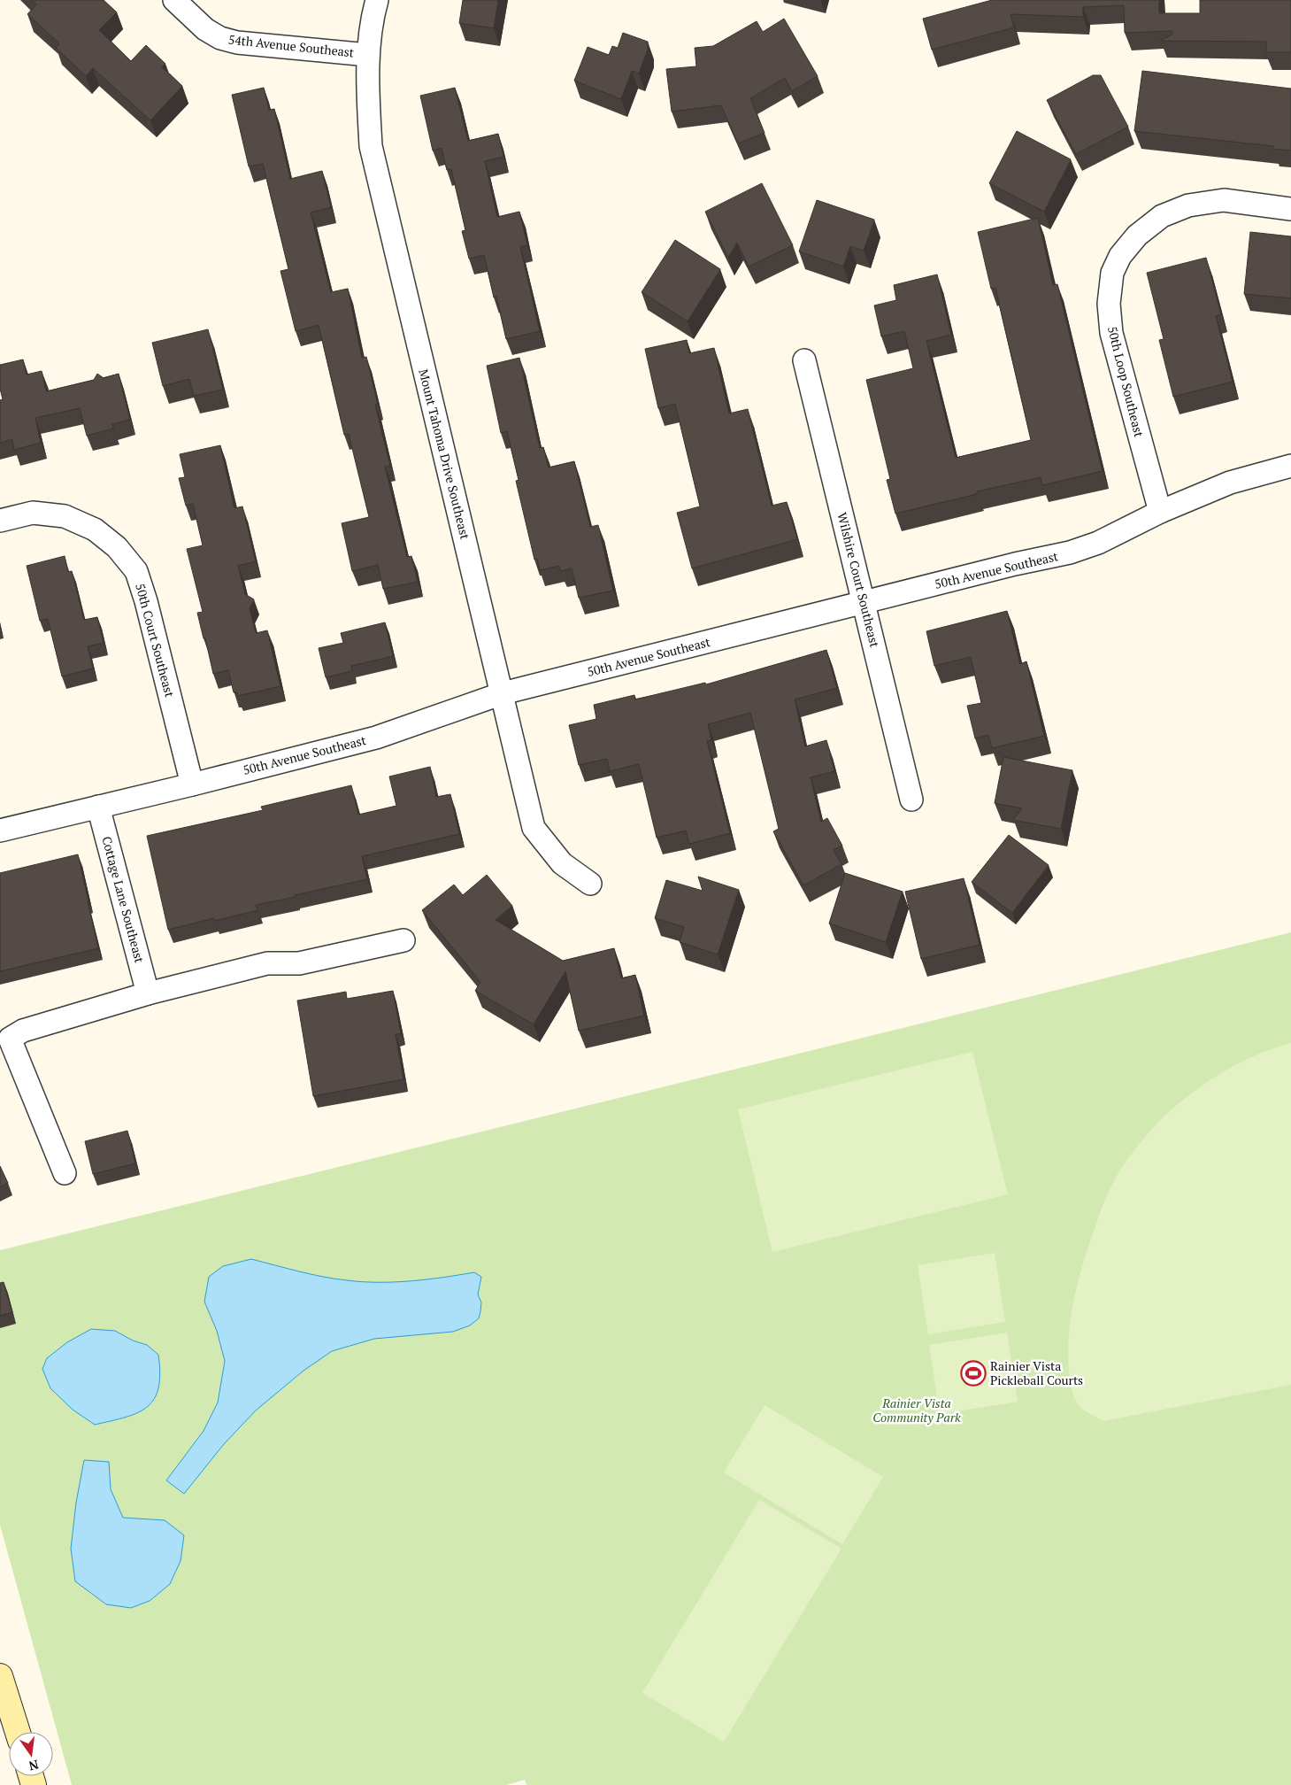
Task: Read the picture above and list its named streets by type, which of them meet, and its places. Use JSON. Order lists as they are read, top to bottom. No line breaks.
{"streets":{"street":["54th Avenue Southeast","50th Loop Southeast","Mount Tahoma Drive Southeast","50th Avenue Southeast","Wilshire Court Southeast","50th Court Southeast","Cottage Lane Southeast"]},"crossings":[["54th Avenue Southeast","Mount Tahoma Drive Southeast"],["50th Loop Southeast","50th Avenue Southeast"],["Mount Tahoma Drive Southeast","50th Avenue Southeast"],["50th Avenue Southeast","Wilshire Court Southeast"],["50th Avenue Southeast","50th Court Southeast"],["50th Avenue Southeast","Cottage Lane Southeast"]],"parks":["Rainier Vista Community Park"],"places":{"sports":["Rainier Vista Pickleball Courts"]},"north":"bottom"}
